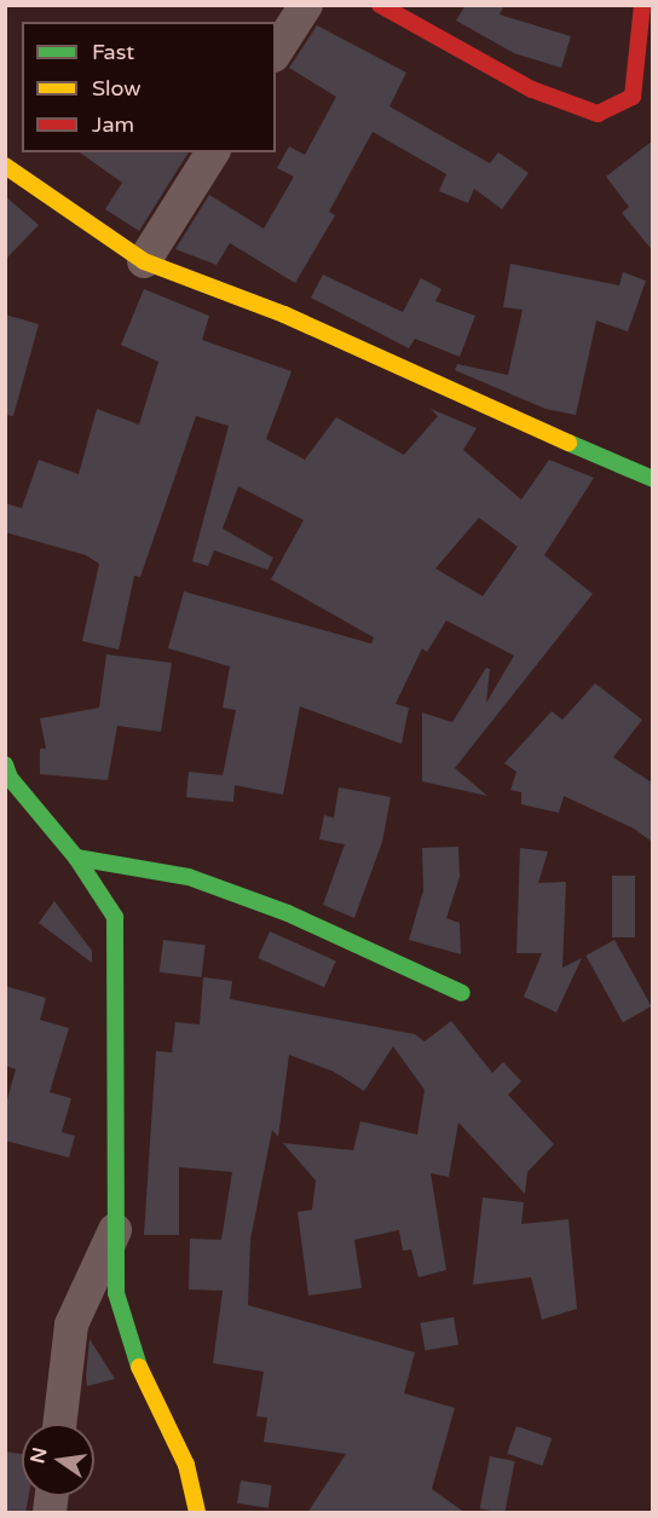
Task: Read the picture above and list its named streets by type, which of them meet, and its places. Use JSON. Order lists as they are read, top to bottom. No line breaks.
{"legend":["Fast","Slow","Jam"],"north":"left"}
